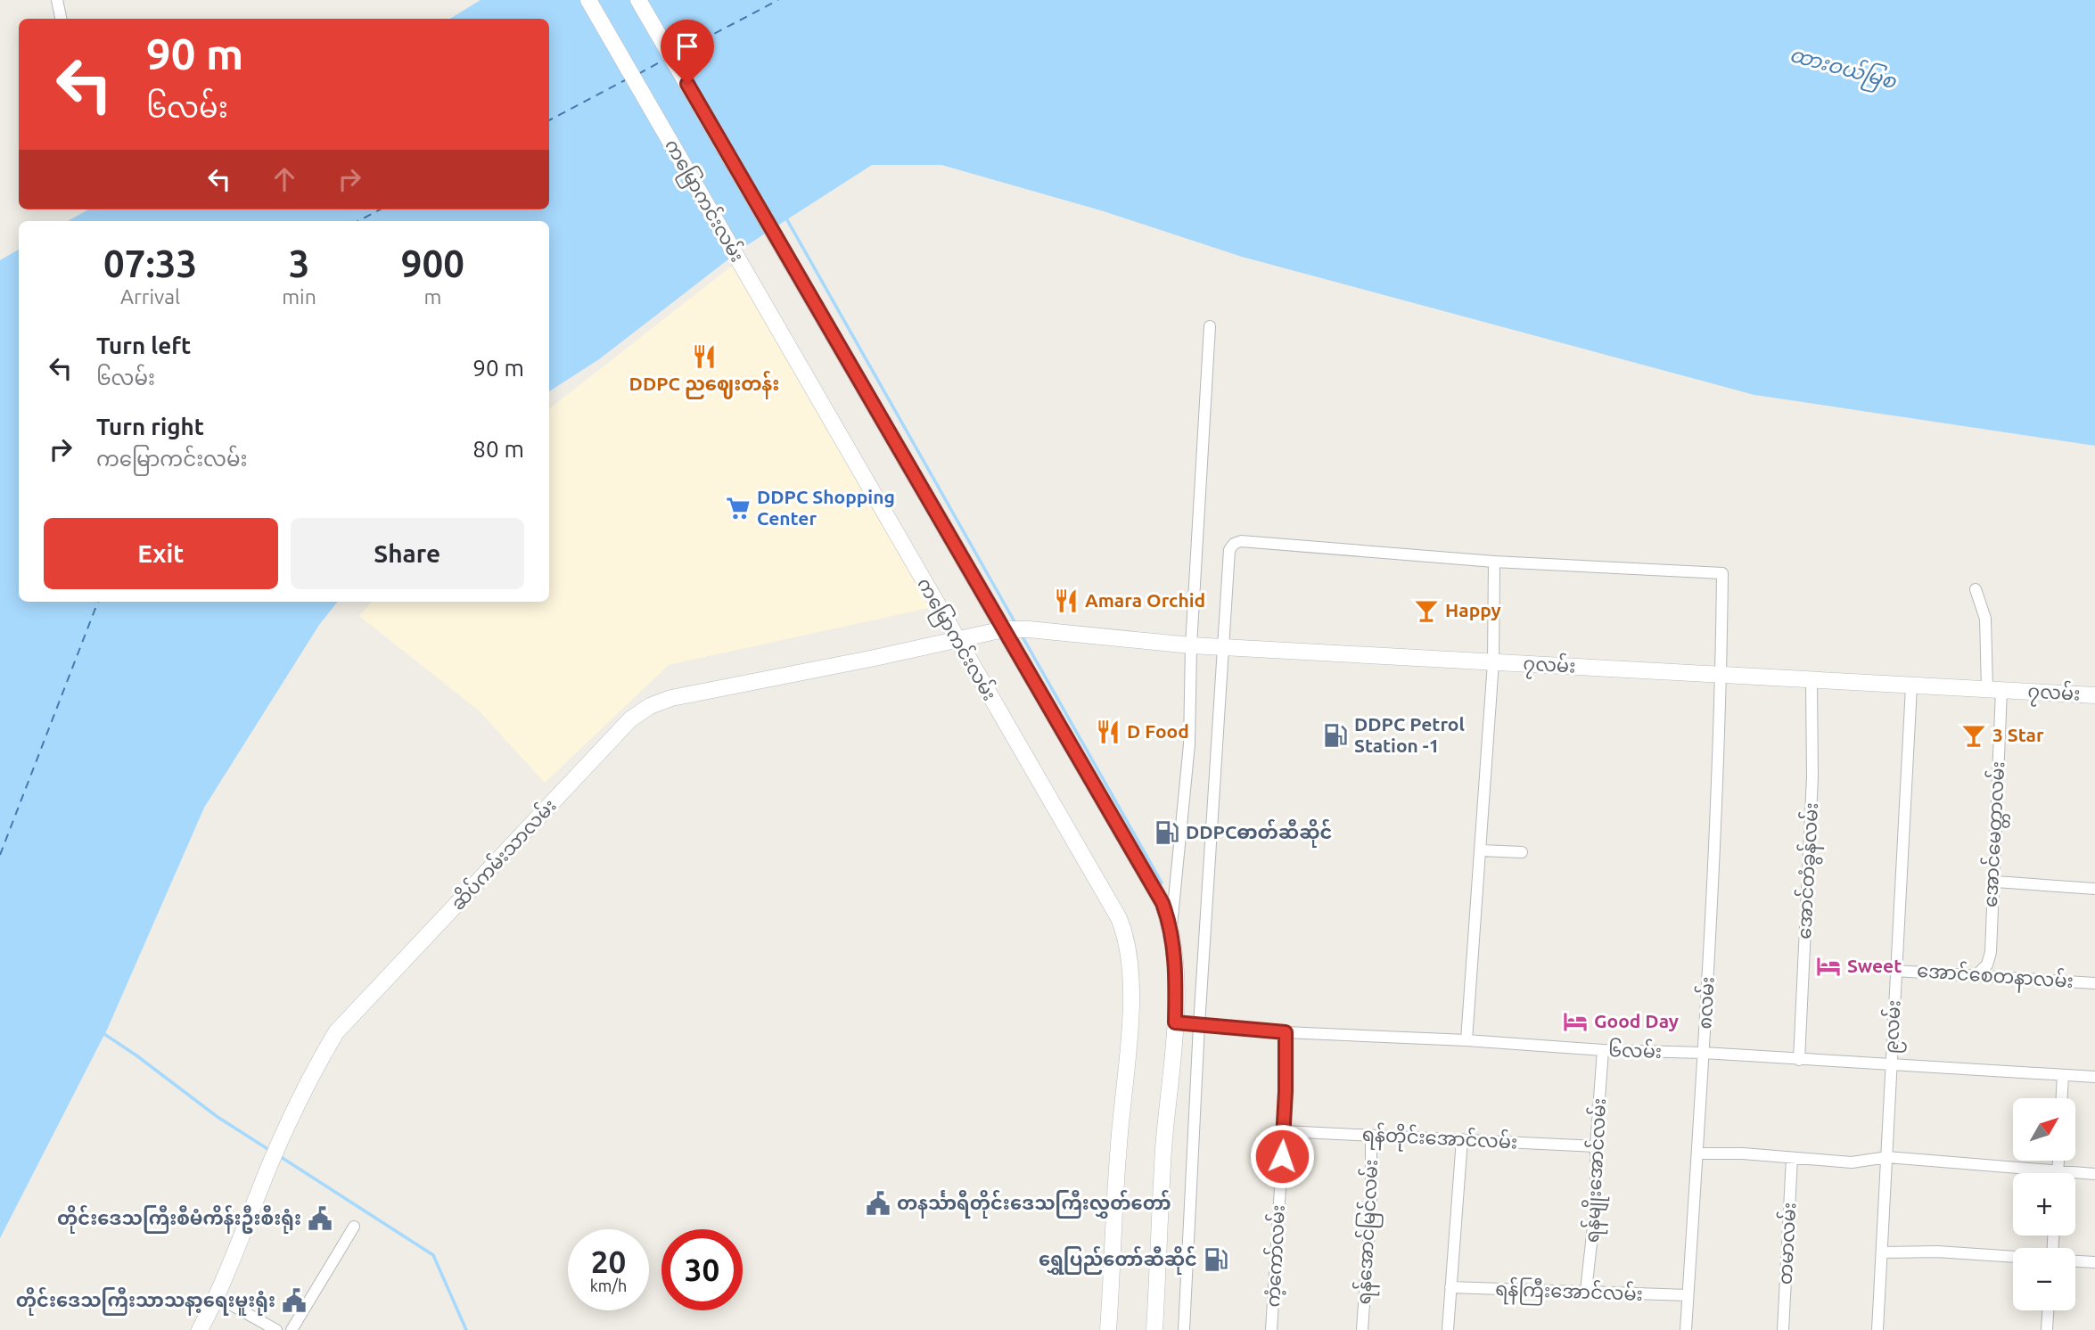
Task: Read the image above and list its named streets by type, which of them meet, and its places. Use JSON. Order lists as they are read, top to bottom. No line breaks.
{"streets":{"main road":["ကမြောကင်းလမ်း","၇လမ်း","ဆိပ်ကမ်းသာလမ်း"],"street":["အောင်မေတ္တာလမ်း","အောင်တံခွန်လမ်း","အောင်စေတနာလမ်း","၈လမ်း","၉လမ်း","၆လမ်း","ရန်တိုင်းအောင်လမ်း","ရန်မျိုးအောင်လမ်း","ရန်အောင်မြင်လမ်း","တမာလမ်း","ကံ့ကော်လမ်း","ရန်ကြီးအောင်လမ်း"]},"crossings":[["ကမြောကင်းလမ်း","ဆိပ်ကမ်းသာလမ်း"],["၇လမ်း","အောင်မေတ္တာလမ်း"],["၇လမ်း","ဆိပ်ကမ်းသာလမ်း"],["၇လမ်း","အောင်တံခွန်လမ်း"],["၇လမ်း","၈လမ်း"],["၇လမ်း","၉လမ်း"],["အောင်မေတ္တာလမ်း","အောင်စေတနာလမ်း"],["အောင်တံခွန်လမ်း","၆လမ်း"],["အောင်စေတနာလမ်း","၉လမ်း"],["၈လမ်း","၆လမ်း"],["၈လမ်း","ရန်ကြီးအောင်လမ်း"],["၉လမ်း","၆လမ်း"],["၆လမ်း","ရန်မျိုးအောင်လမ်း"],["၆လမ်း","ကံ့ကော်လမ်း"],["ရန်တိုင်းအောင်လမ်း","ရန်မျိုးအောင်လမ်း"],["ရန်တိုင်းအောင်လမ်း","ရန်အောင်မြင်လမ်း"],["ရန်တိုင်းအောင်လမ်း","ကံ့ကော်လမ်း"],["ရန်မျိုးအောင်လမ်း","ရန်ကြီးအောင်လမ်း"]],"water":["ထားဝယ်မြစ"],"places":{"restaurant":["DDPC ညဈေးတန်း","Amara Orchid","D Food"],"supermarket":["DDPC Shopping Center"],"bar":["Happy","3 Star"],"fuel station":["DDPC Petrol Station -1","DDPCဓာတ်ဆီဆိုင်","ရွှေပြည်တော်ဆီဆိုင်"],"hotel":["Sweet","Good Day"],"public building":["တနင်္သာရီတိုင်းဒေသကြီးလွှတ်တော်","တိုင်းဒေသကြီးစီမံကိန်းဦးစီးရုံး","တိုင်းဒေသကြီးသာသနာ့ရေးမူးရုံး"]},"north":"top right","page":{"turn":["90 m","၆လမ်း"],"eta":["07:33","Arrival","3","min","900","m"],"list":[{"name":"Turn left","note":"၆လမ်း","value":"90 m"},{"name":"Turn right","note":"ကမြောကင်းလမ်း","value":"80 m"}],"buttons":["Exit","Share"],"map_buttons":["+","−"],"speed":"20 km/h","limit":"30"}}
